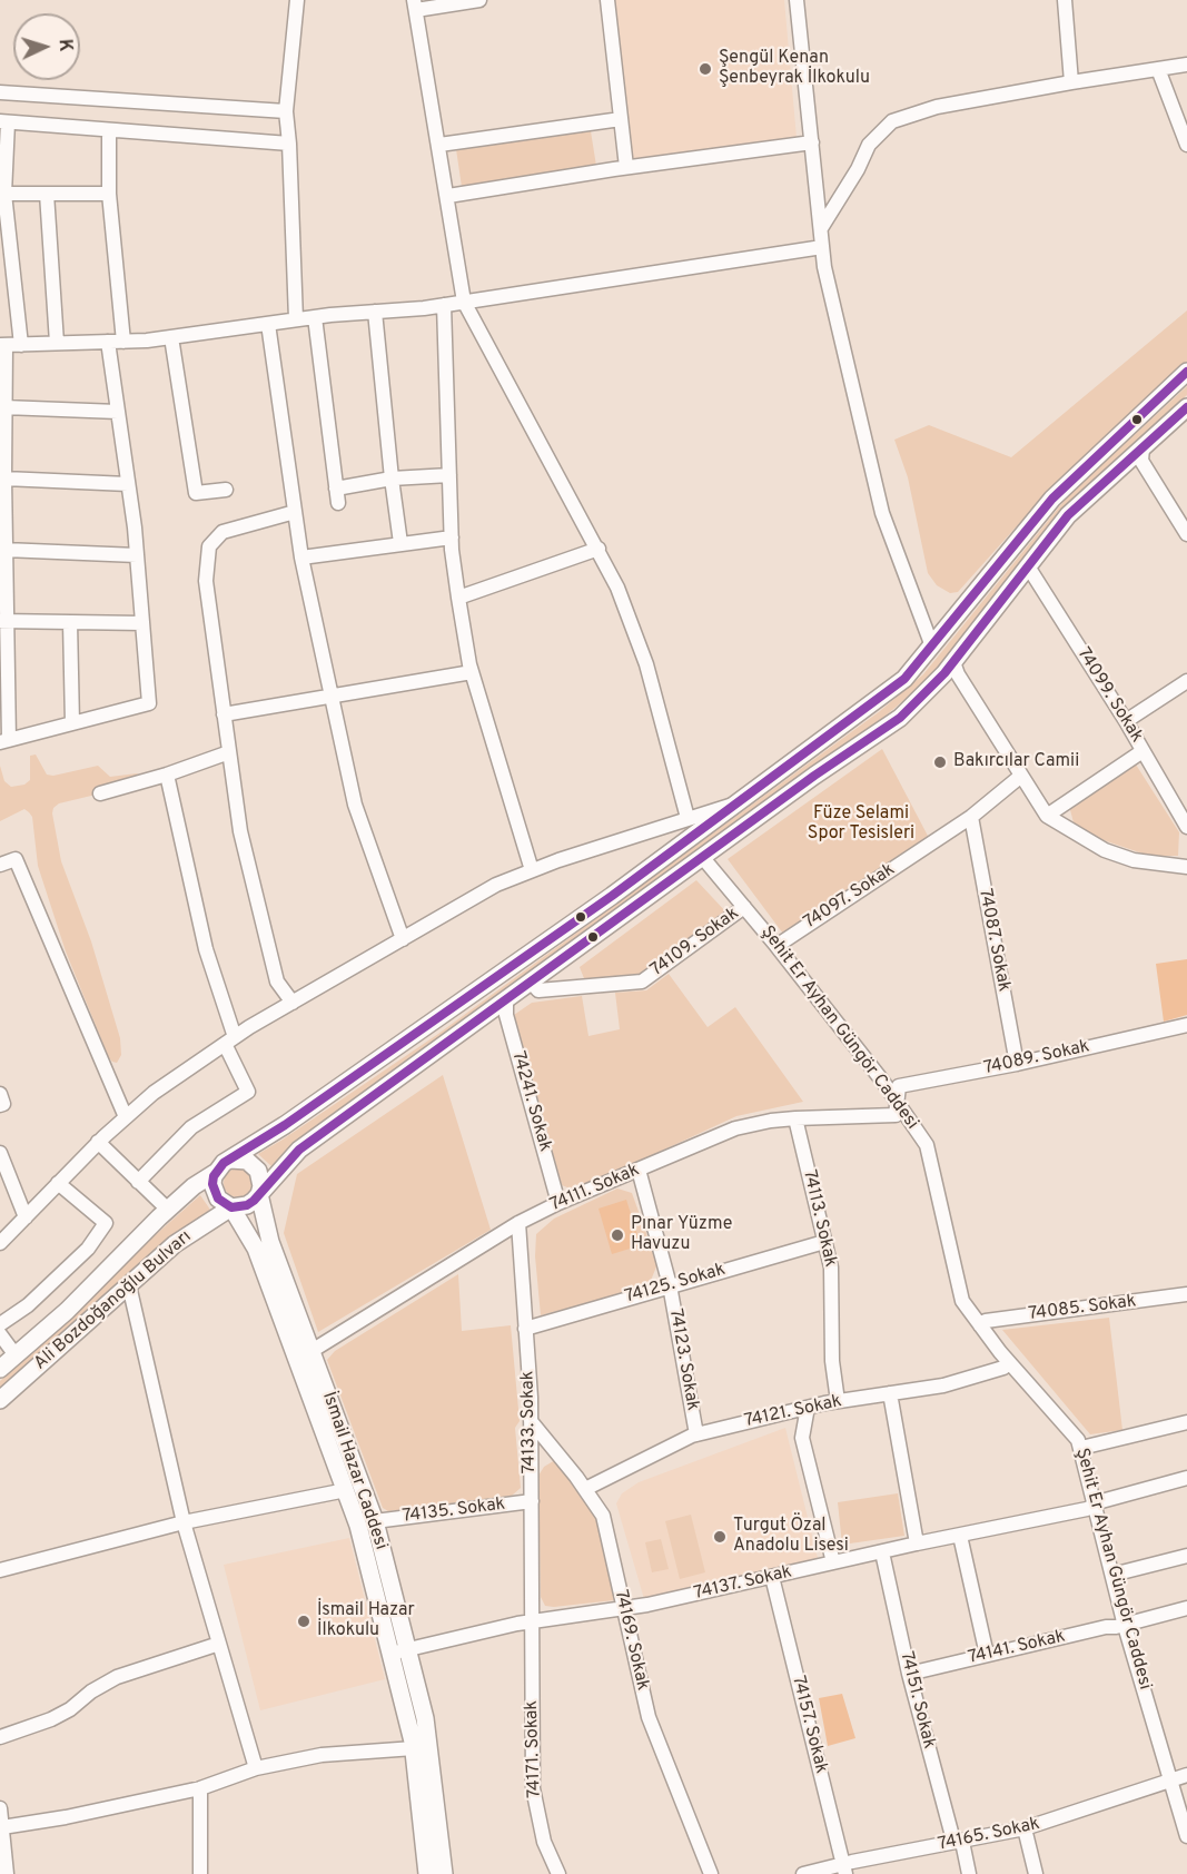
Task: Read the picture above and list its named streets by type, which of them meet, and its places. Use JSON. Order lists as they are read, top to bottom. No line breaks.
{"streets":{"main road":["Ali Bozdoğanoğlu Bulvarı","İsmail Hazar Caddesi"],"street":["74099. Sokak","74097. Sokak","74087. Sokak","74109. Sokak","Şehit Er Ayhan Güngör Caddesi","74089. Sokak","74241. Sokak","74111. Sokak","74113. Sokak","74125. Sokak","74085. Sokak","74123. Sokak","74121. Sokak","74133. Sokak","74135. Sokak","74137. Sokak","74169. Sokak","74141. Sokak","74151. Sokak","74157. Sokak","74171. Sokak","74165. Sokak"]},"crossings":[["74097. Sokak","74087. Sokak"],["74097. Sokak","Şehit Er Ayhan Güngör Caddesi"],["74087. Sokak","74089. Sokak"],["74109. Sokak","Şehit Er Ayhan Güngör Caddesi"],["Şehit Er Ayhan Güngör Caddesi","74089. Sokak"],["Şehit Er Ayhan Güngör Caddesi","74111. Sokak"],["Şehit Er Ayhan Güngör Caddesi","74085. Sokak"],["Şehit Er Ayhan Güngör Caddesi","74121. Sokak"],["Şehit Er Ayhan Güngör Caddesi","74137. Sokak"],["Şehit Er Ayhan Güngör Caddesi","74141. Sokak"],["Şehit Er Ayhan Güngör Caddesi","74165. Sokak"],["74089. Sokak","74111. Sokak"],["74241. Sokak","74111. Sokak"],["74111. Sokak","74113. Sokak"],["74111. Sokak","74123. Sokak"],["74111. Sokak","74133. Sokak"],["74111. Sokak","İsmail Hazar Caddesi"],["74113. Sokak","74125. Sokak"],["74113. Sokak","74121. Sokak"],["74125. Sokak","74123. Sokak"],["74125. Sokak","74133. Sokak"],["Ali Bozdoğanoğlu Bulvarı","İsmail Hazar Caddesi"],["74123. Sokak","74121. Sokak"],["74121. Sokak","74169. Sokak"],["74133. Sokak","74135. Sokak"],["74133. Sokak","74137. Sokak"],["74133. Sokak","74169. Sokak"],["74133. Sokak","74171. Sokak"],["İsmail Hazar Caddesi","74135. Sokak"],["İsmail Hazar Caddesi","74137. Sokak"],["74137. Sokak","74169. Sokak"],["74137. Sokak","74151. Sokak"],["74137. Sokak","74157. Sokak"],["74137. Sokak","74171. Sokak"],["74141. Sokak","74151. Sokak"],["74151. Sokak","74165. Sokak"],["74157. Sokak","74165. Sokak"]],"parks":["Füze Selami Spor Tesisleri"],"places":["Şengül Kenan Şenbeyrak İlkokulu","Bakırcılar Camii","Pınar Yüzme Havuzu","Turgut Özal Anadolu Lisesi","İsmail Hazar İlkokulu"],"north":"right"}
